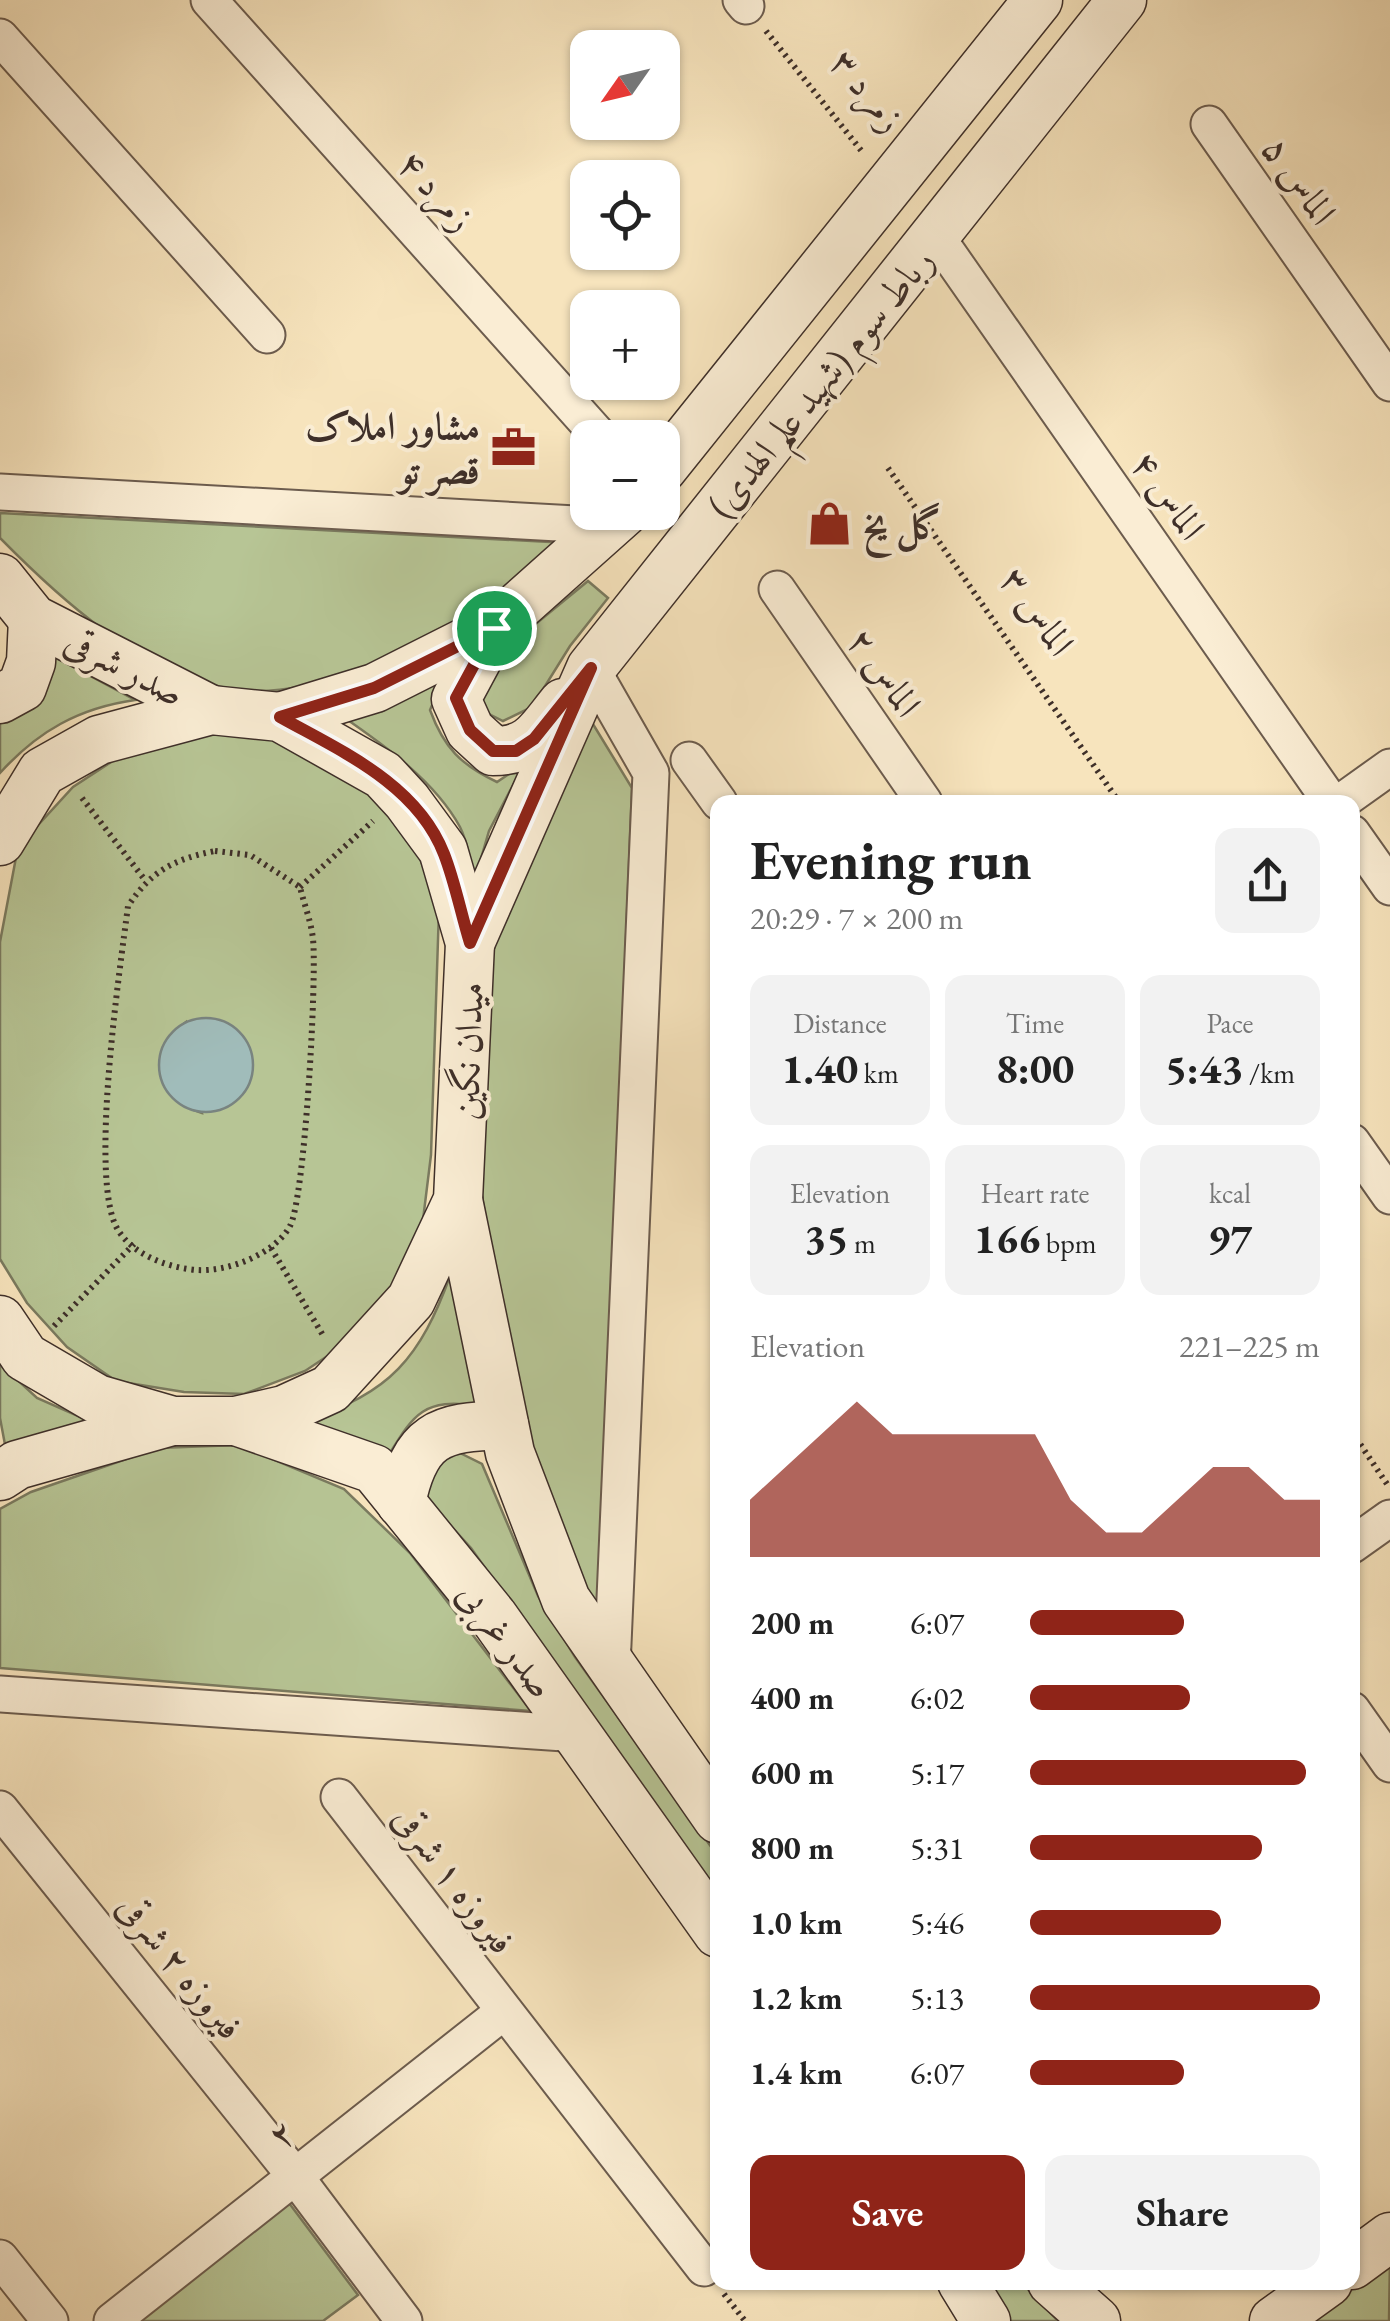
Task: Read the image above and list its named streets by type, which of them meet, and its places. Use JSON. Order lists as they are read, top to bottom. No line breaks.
{"streets":{"main road":["رباط سوم (شهید علم الهدی)","صدر شرقی","میدان نگین","صدر غربی"],"street":["الماس ۵","زمرد ۴","الماس ۴","الماس ۲","فیروزه ۱ شرقی","فیروزه ۲ شرقی","۲"],"path":["زمرد ۳","الماس ۳"]},"crossings":[["زمرد ۳","رباط سوم (شهید علم الهدی)"],["رباط سوم (شهید علم الهدی)","الماس ۴"],["رباط سوم (شهید علم الهدی)","میدان نگین"],["صدر شرقی","میدان نگین"],["میدان نگین","صدر غربی"],["فیروزه ۱ شرقی","۲"],["فیروزه ۲ شرقی","۲"]],"places":{"office":["مشاور املاک قصر تو"],"shop":["گل یخ"]},"north":"bottom left","page":{"map_buttons":["+","−"],"heading":["Evening run","20:29 · 7 × 200 m"],"stats":[["Distance","1.40 km"],["Time","8:00"],["Pace","5:43 /km"],["Elevation","35 m"],["Heart rate","166 bpm"],["kcal","97"]],"chart":["Elevation","221–225 m"],"list":[{"name":"200 m","note":"6:07"},{"name":"400 m","note":"6:02"},{"name":"600 m","note":"5:17"},{"name":"800 m","note":"5:31"},{"name":"1.0 km","note":"5:46"},{"name":"1.2 km","note":"5:13"},{"name":"1.4 km","note":"6:07"}],"buttons":["Save","Share"]}}
